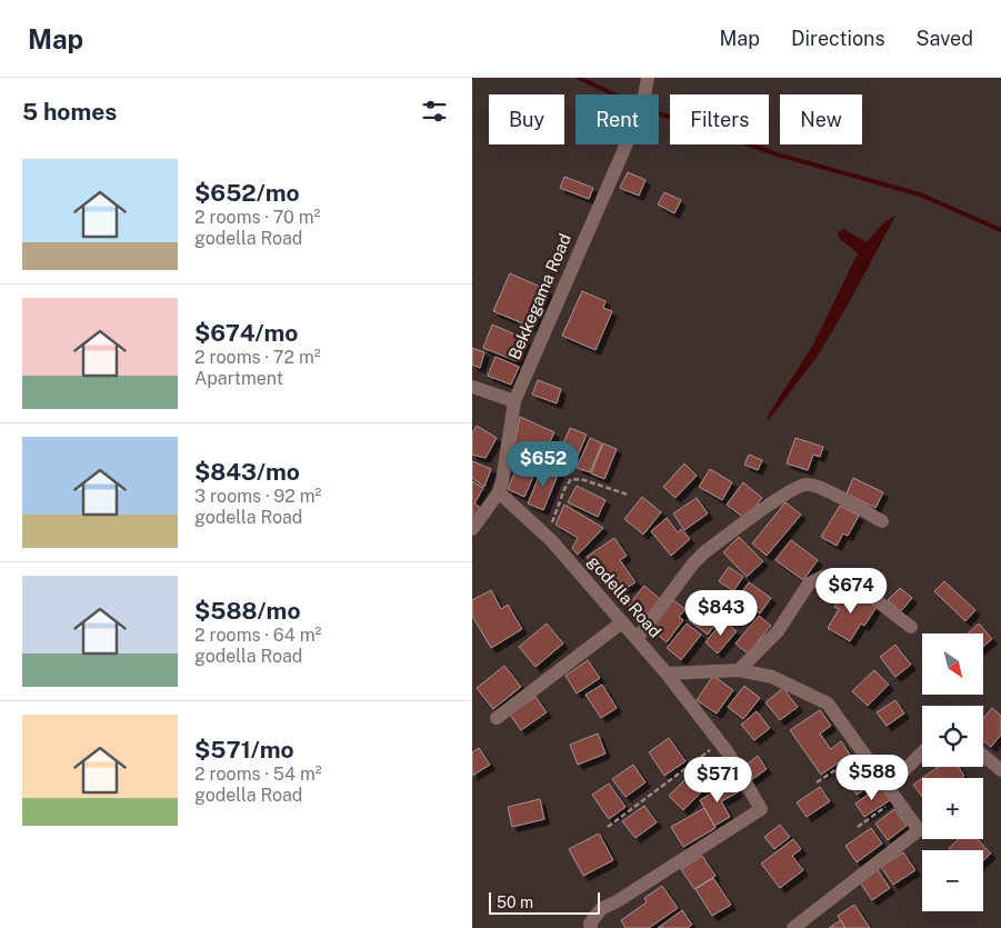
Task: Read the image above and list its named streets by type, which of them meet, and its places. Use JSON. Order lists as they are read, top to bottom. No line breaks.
{"streets":{"street":["Bekkegama Road","godella Road"]},"crossings":[["Bekkegama Road","godella Road"]],"scale_bar":"50 m","north":"bottom right","page":{"header":"Map","nav":["Map","Directions","Saved"],"heading":"5 homes","chip":["Buy","Rent","Filters","New"],"list":[{"name":"$652/mo","note":"2 rooms · 70 m² · godella Road"},{"name":"$674/mo","note":"2 rooms · 72 m² · Apartment"},{"name":"$843/mo","note":"3 rooms · 92 m² · godella Road"},{"name":"$588/mo","note":"2 rooms · 64 m² · godella Road"},{"name":"$571/mo","note":"2 rooms · 54 m² · godella Road"}],"price":["$652","$674","$843","$588","$571"],"map_buttons":["+","−"],"scale":"50 m"}}
